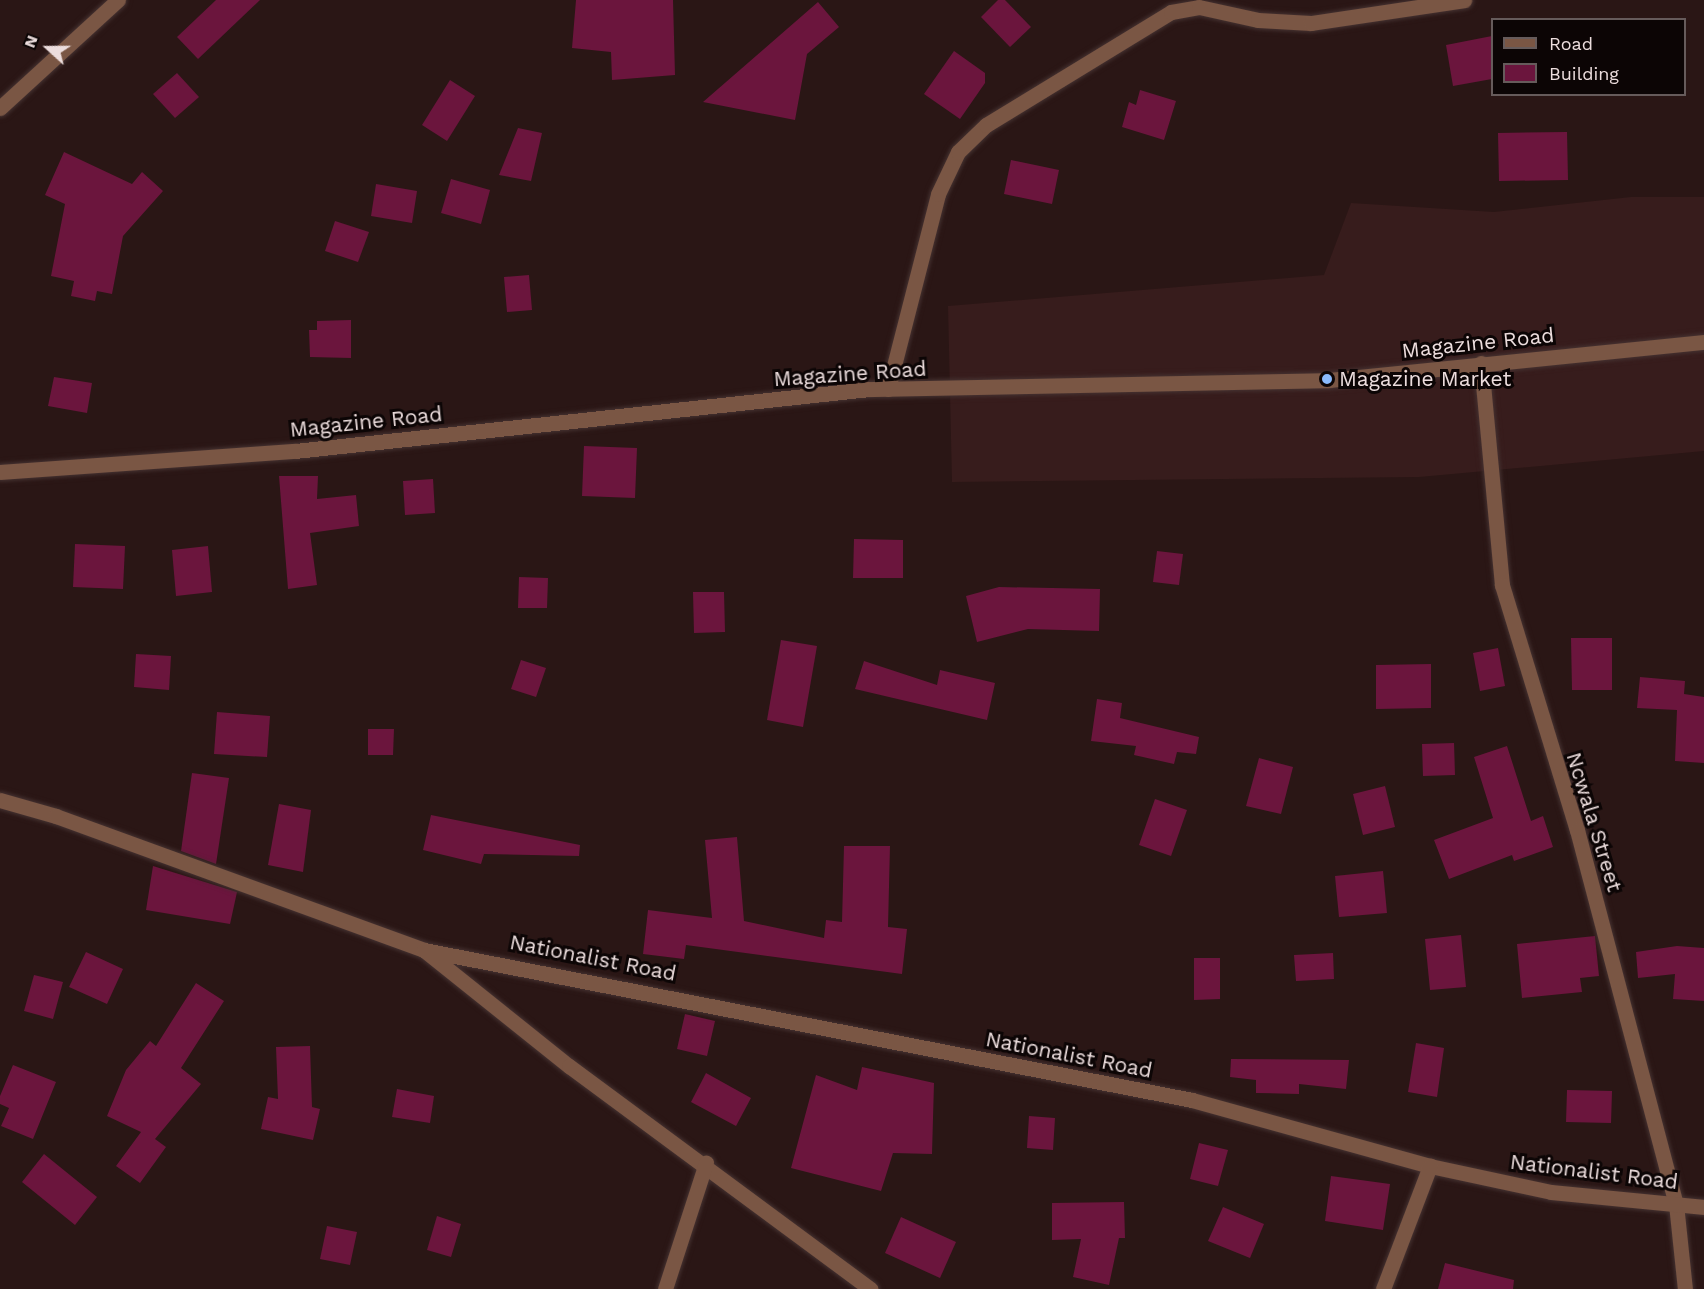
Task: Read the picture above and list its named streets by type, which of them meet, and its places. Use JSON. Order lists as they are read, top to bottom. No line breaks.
{"streets":{"street":["Magazine Road","Ncwala Street","Nationalist Road"]},"crossings":[["Magazine Road","Ncwala Street"],["Ncwala Street","Nationalist Road"]],"places":["Magazine Market"],"legend":["Road","Building"],"north":"left"}
